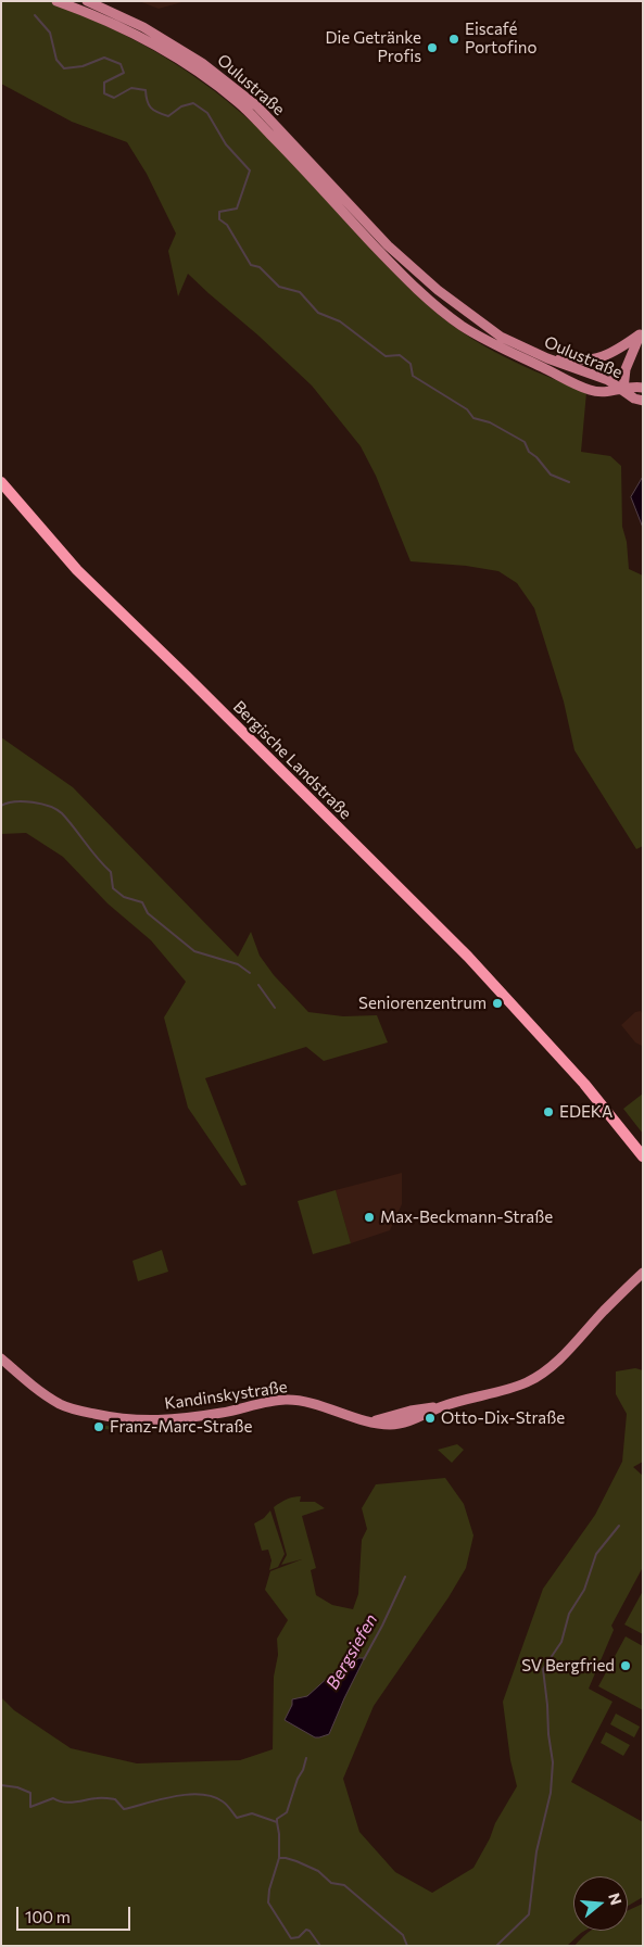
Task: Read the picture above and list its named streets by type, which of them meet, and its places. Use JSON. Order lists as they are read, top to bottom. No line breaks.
{"streets":{"main road":["Oulustraße","Bergische Landstraße","Kandinskystraße"]},"water":["Bergsiefen"],"places":["Eiscafé Portofino","Die Getränke Profis","Seniorenzentrum","EDEKA","Max-Beckmann-Straße","Otto-Dix-Straße","Franz-Marc-Straße","SV Bergfried"],"scale_bar":"100 m","north":"right"}
